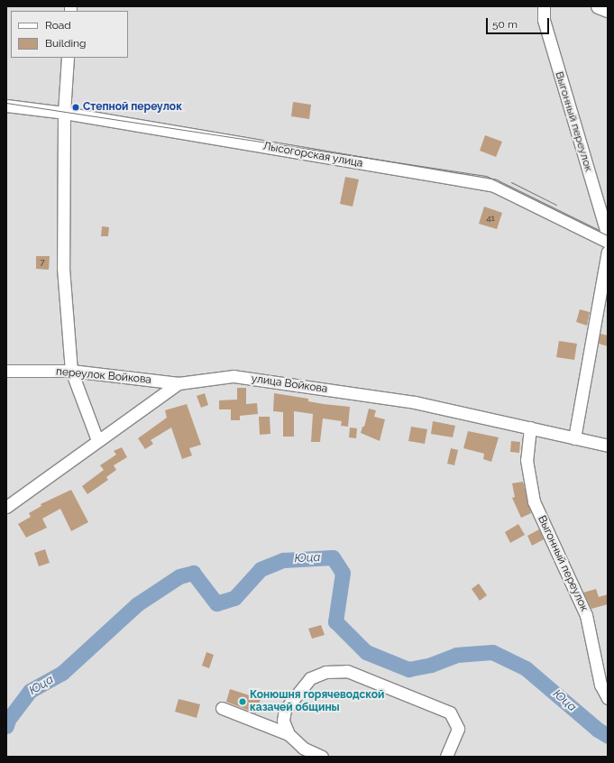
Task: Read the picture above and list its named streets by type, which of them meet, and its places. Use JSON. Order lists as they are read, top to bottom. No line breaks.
{"streets":{"street":["Выгонный переулок","Лысогорская улица","переулок Войкова","улица Войкова"]},"crossings":[["Выгонный переулок","улица Войкова"],["переулок Войкова","улица Войкова"]],"water":["Юца"],"places":["Степной переулок","Конюшня горячеводской казачей общины"],"house_numbers":["41","7"],"legend":["Road","Building"],"scale_bar":"50 m"}
